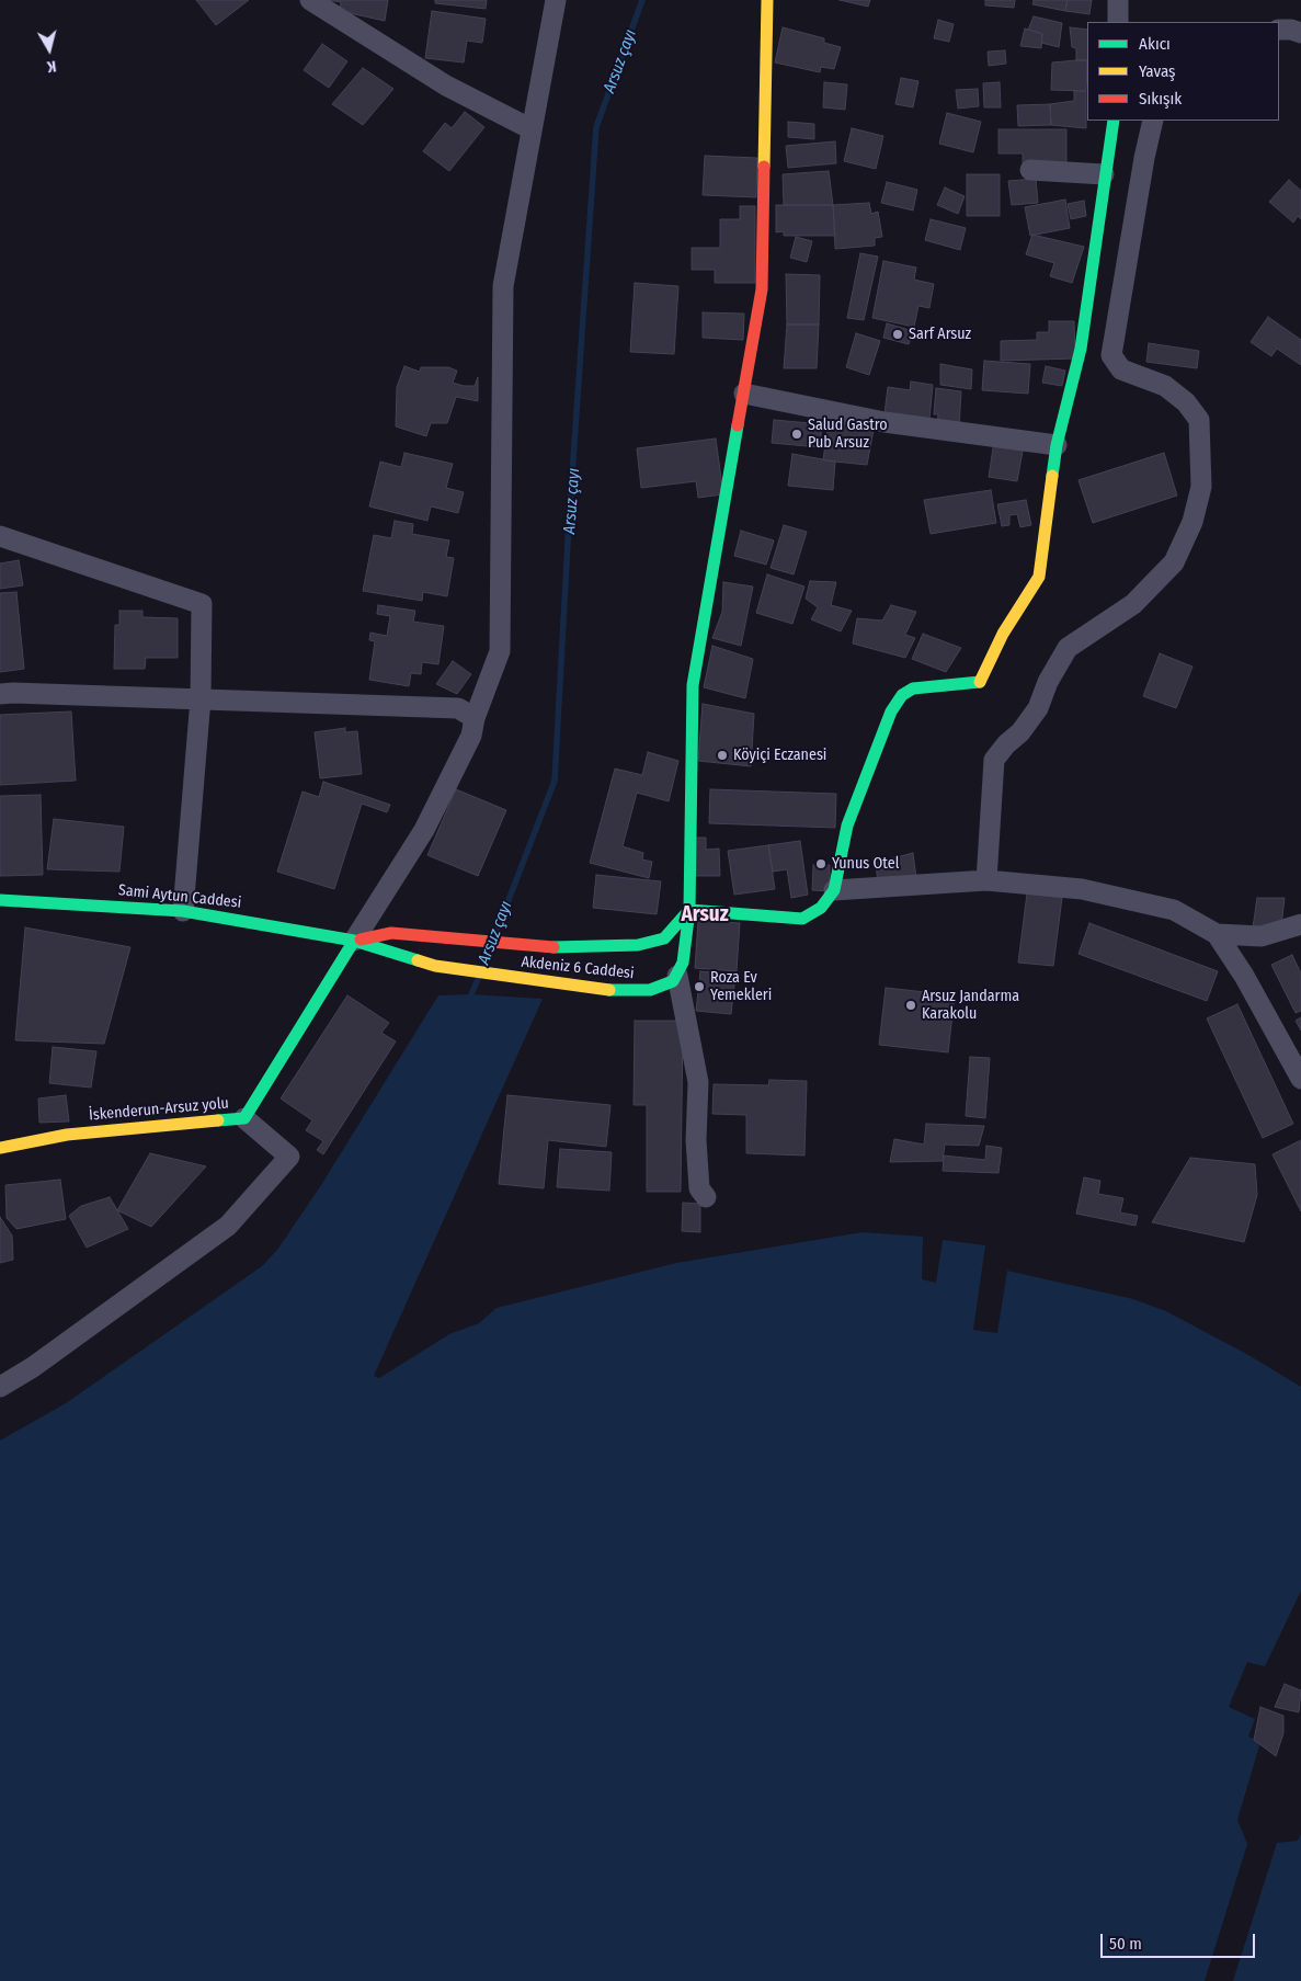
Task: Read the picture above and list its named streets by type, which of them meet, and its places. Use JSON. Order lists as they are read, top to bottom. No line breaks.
{"streets":{"street":["Sami Aytun Caddesi","Akdeniz 6 Caddesi","İskenderun-Arsuz yolu"]},"crossings":[["Sami Aytun Caddesi","Akdeniz 6 Caddesi"],["Sami Aytun Caddesi","İskenderun-Arsuz yolu"],["Akdeniz 6 Caddesi","İskenderun-Arsuz yolu"]],"districts":["Arsuz"],"water":["Arsuz çayı"],"places":["Sarf Arsuz","Salud Gastro Pub Arsuz","Köyiçi Eczanesi","Yunus Otel","Roza Ev Yemekleri","Arsuz Jandarma Karakolu"],"legend":["Akıcı","Yavaş","Sıkışık"],"scale_bar":"50 m","north":"bottom"}
